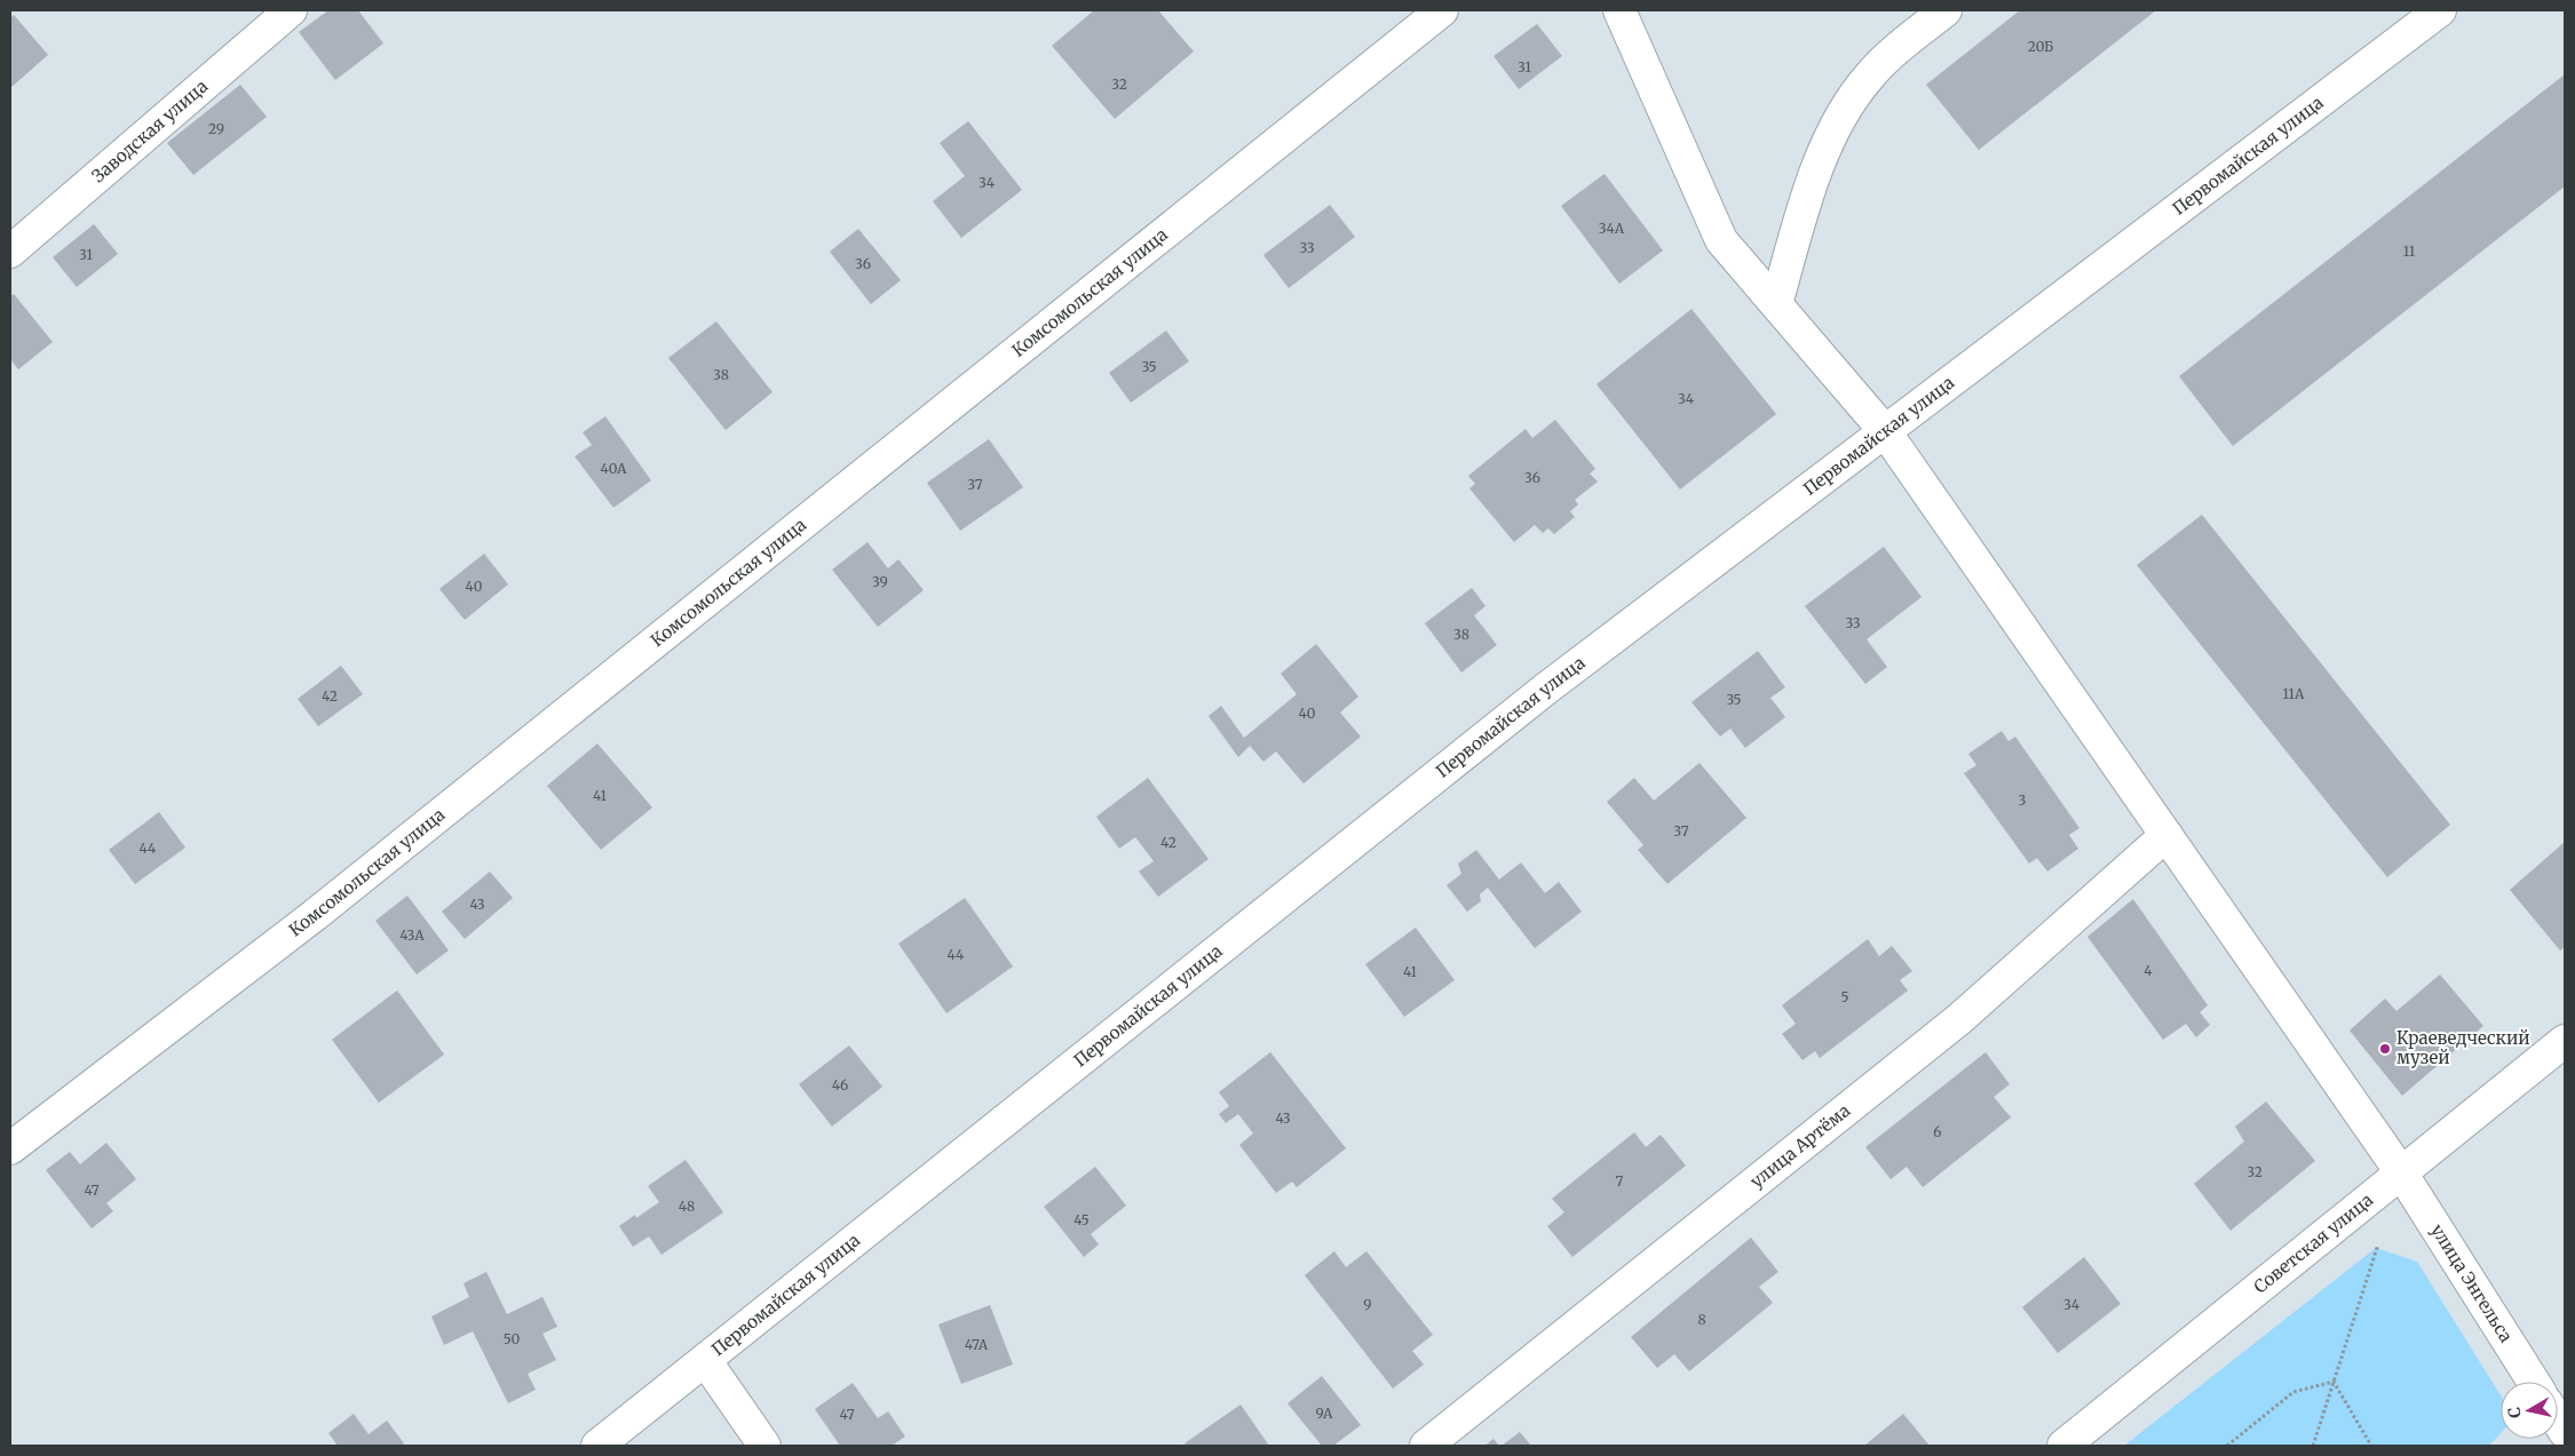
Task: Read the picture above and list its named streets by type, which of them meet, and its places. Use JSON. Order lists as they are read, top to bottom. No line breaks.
{"streets":{"street":["Заводская улица","Первомайская улица","Комсомольская улица","улица Артёма","Советская улица","улица Энгельса"]},"crossings":[["Первомайская улица","улица Энгельса"],["улица Артёма","улица Энгельса"],["Советская улица","улица Энгельса"]],"places":["Краеведческий музей"],"house_numbers":["20Б","31","32","29","34","34А","33","11","31","36","35","38","34","40А","36","37","39","40","33","38","11А","42","35","40","41","3","37","42","44","43","43А","44","4","41","5","46","43","6","32","7","47","48","45","9","34","8","50","47А","9А","47"],"north":"left"}
